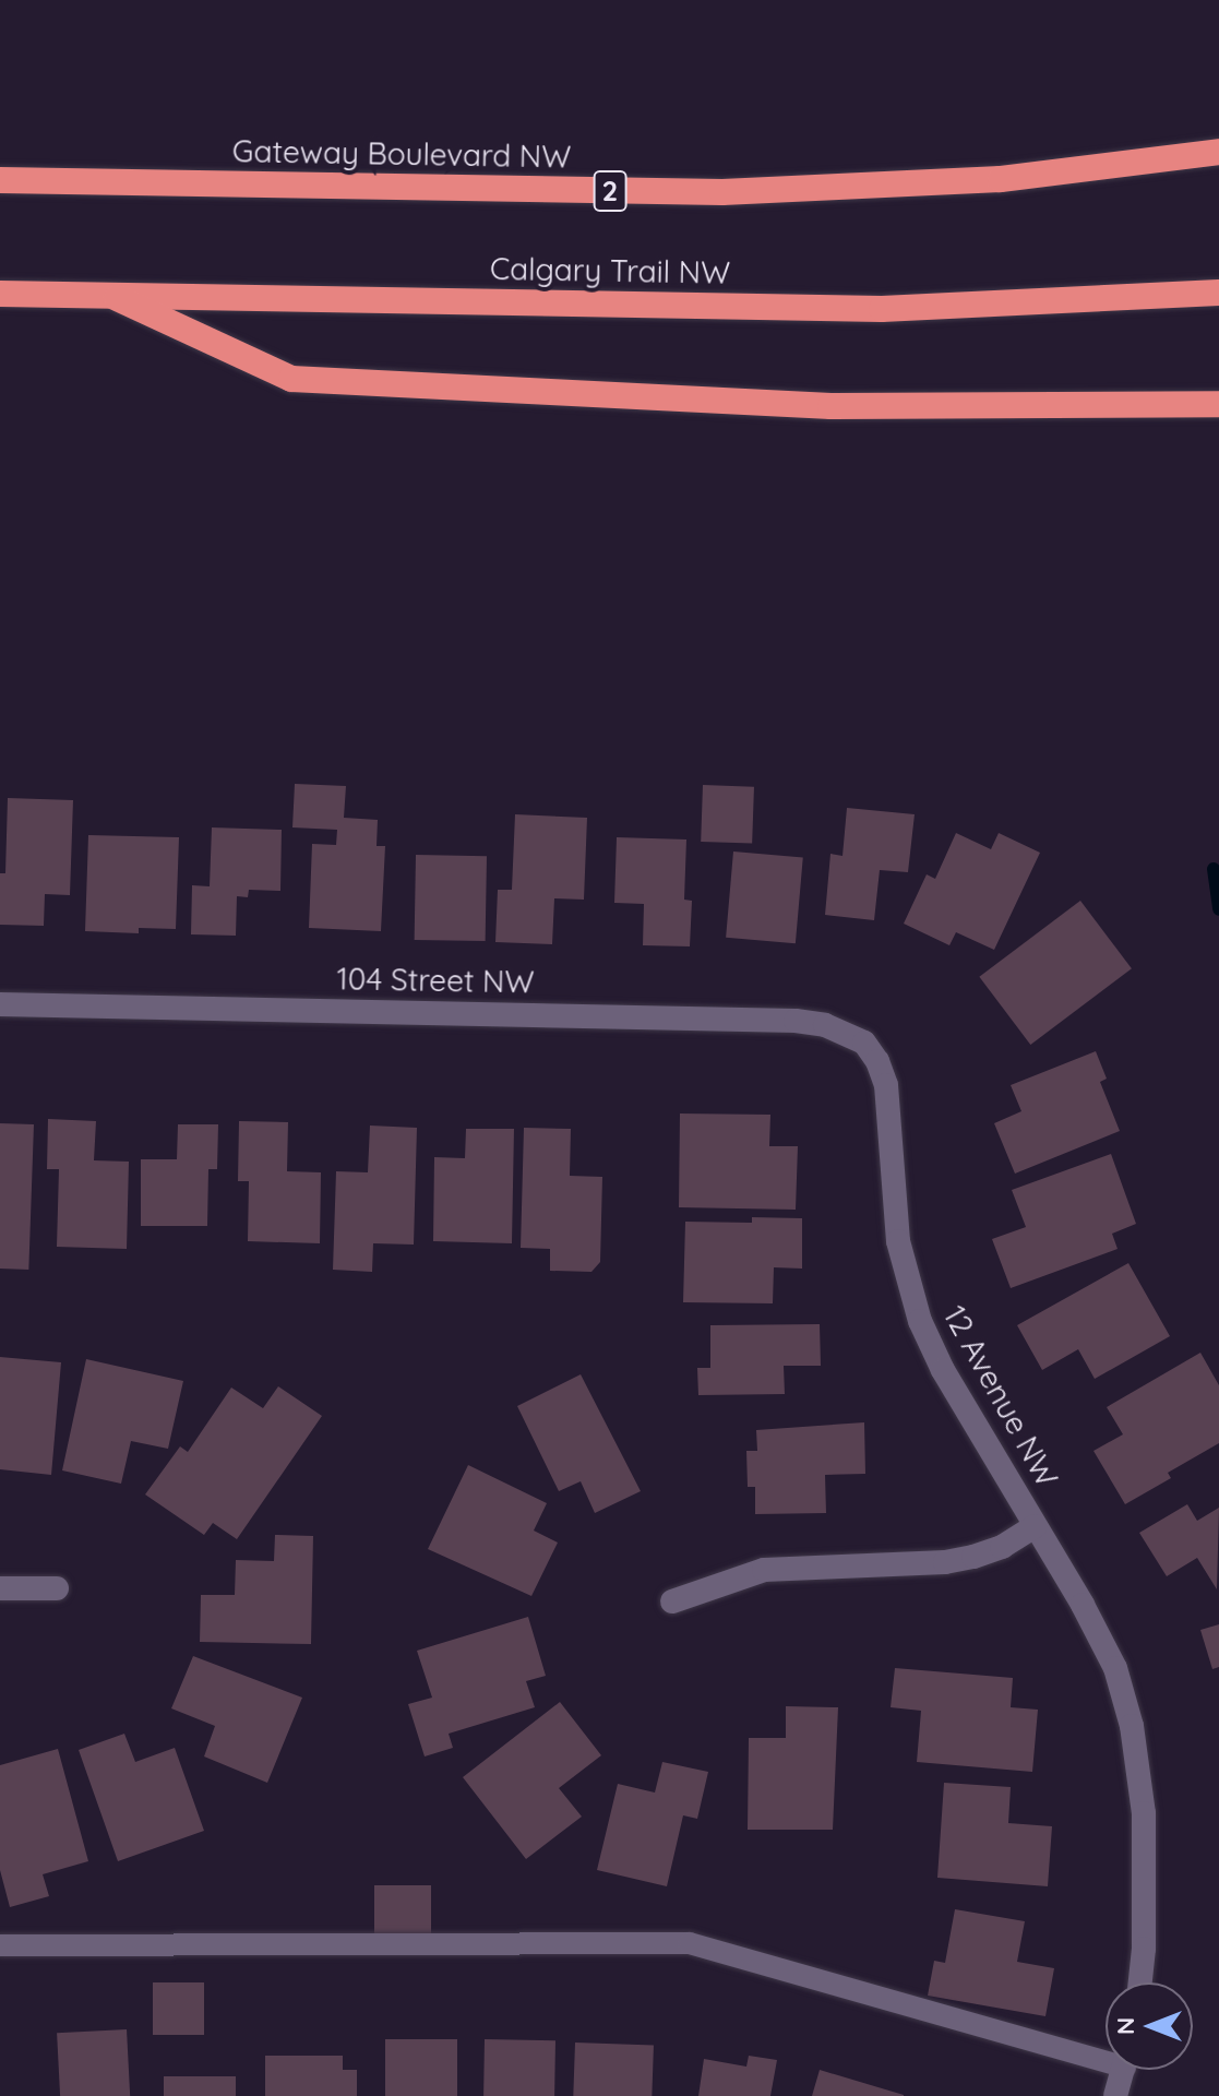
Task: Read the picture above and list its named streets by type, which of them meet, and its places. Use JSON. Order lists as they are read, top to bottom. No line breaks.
{"streets":{"highway":["Gateway Boulevard NW","2","Calgary Trail NW"],"street":["104 Street NW","12 Avenue NW"]},"crossings":[["104 Street NW","12 Avenue NW"]],"north":"left"}
